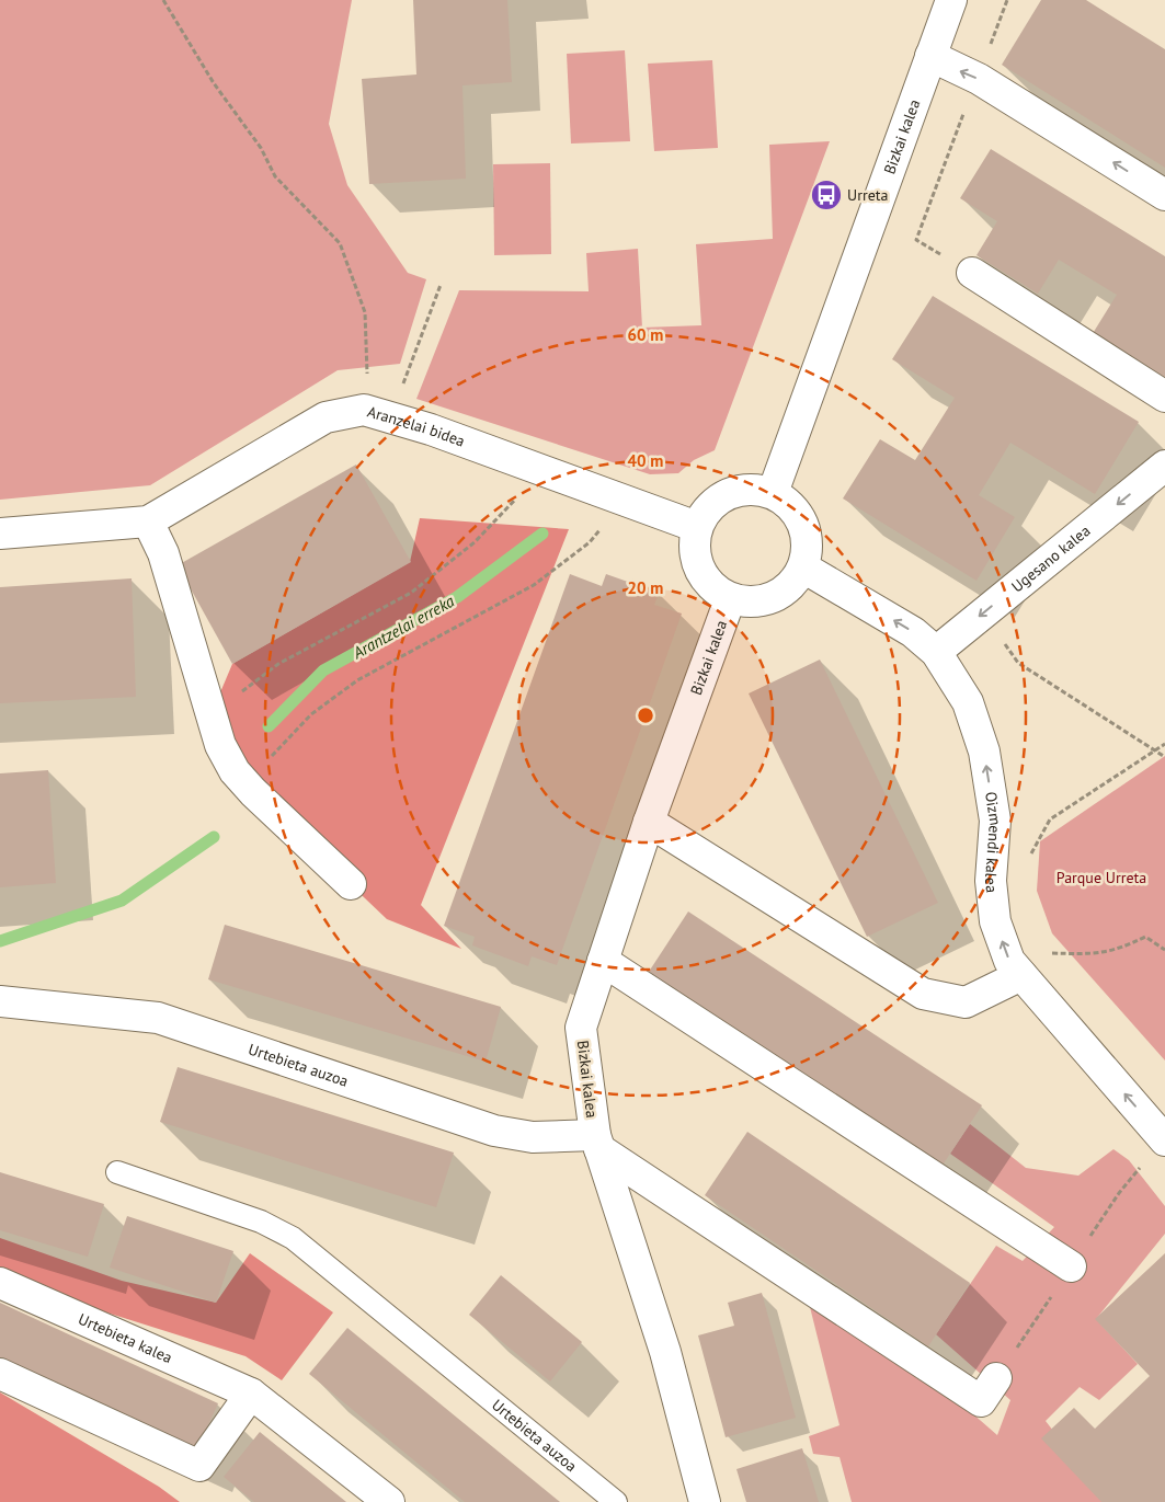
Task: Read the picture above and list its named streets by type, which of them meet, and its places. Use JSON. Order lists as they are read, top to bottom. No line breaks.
{"streets":{"street":["Bizkai kalea","Aranzelai bidea","Ugesano kalea","Oizmendi kalea","Urtebieta auzoa","Urtebieta kalea"]},"crossings":[["Bizkai kalea","Aranzelai bidea"],["Bizkai kalea","Oizmendi kalea"],["Bizkai kalea","Urtebieta auzoa"],["Aranzelai bidea","Oizmendi kalea"],["Ugesano kalea","Oizmendi kalea"]],"one_way":["Ugesano kalea"],"water":["Arantzelai erreka"],"parks":["Parque Urreta"],"places":{"bus stop":["Urreta"]},"rings":["60 m","40 m","20 m"]}
